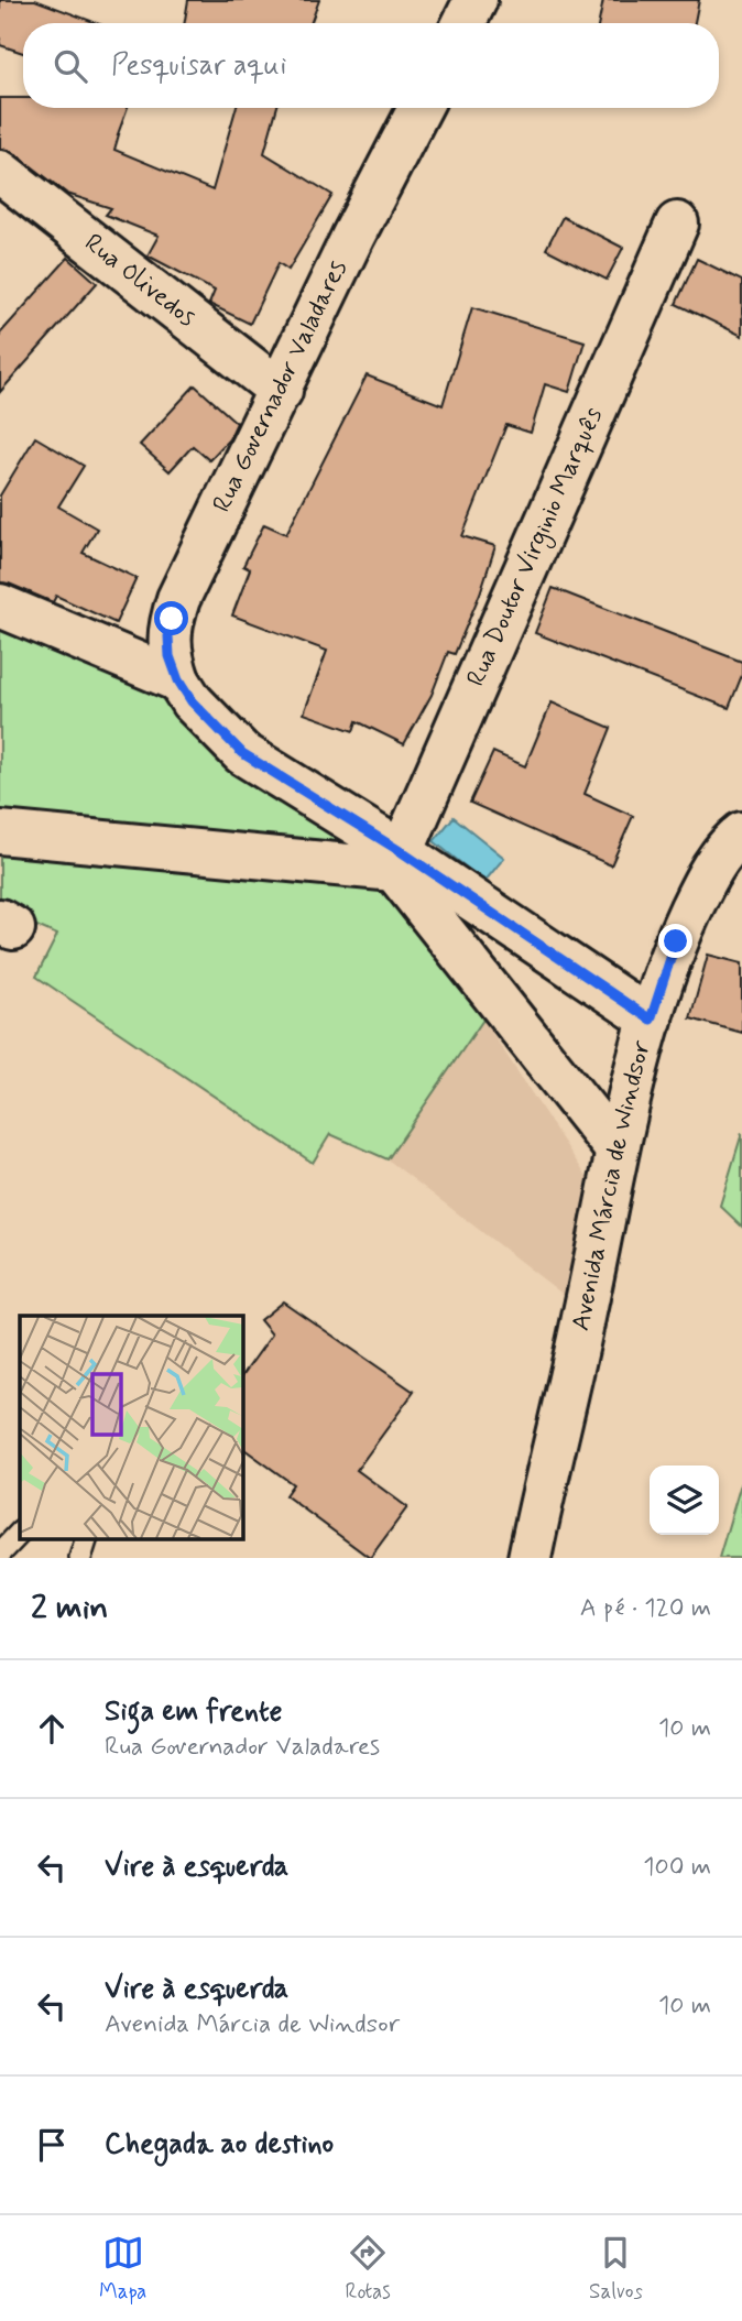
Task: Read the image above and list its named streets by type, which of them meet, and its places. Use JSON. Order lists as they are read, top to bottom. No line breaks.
{"streets":{"street":["Rua Olivedos","Rua Governador Valadares","Rua Doutor Virginio Marquês","Avenida Márcia de Windsor"]},"crossings":[["Rua Olivedos","Rua Governador Valadares"]],"page":{"search":"Pesquisar aqui","heading":["2 min","A pé · 120 m"],"list":[["Siga em frente","Rua Governador Valadares","10 m"],["Vire à esquerda","100 m"],["Vire à esquerda","Avenida Márcia de Windsor","10 m"],"Chegada ao destino"],"nav":["Mapa","Rotas","Salvos"]}}
